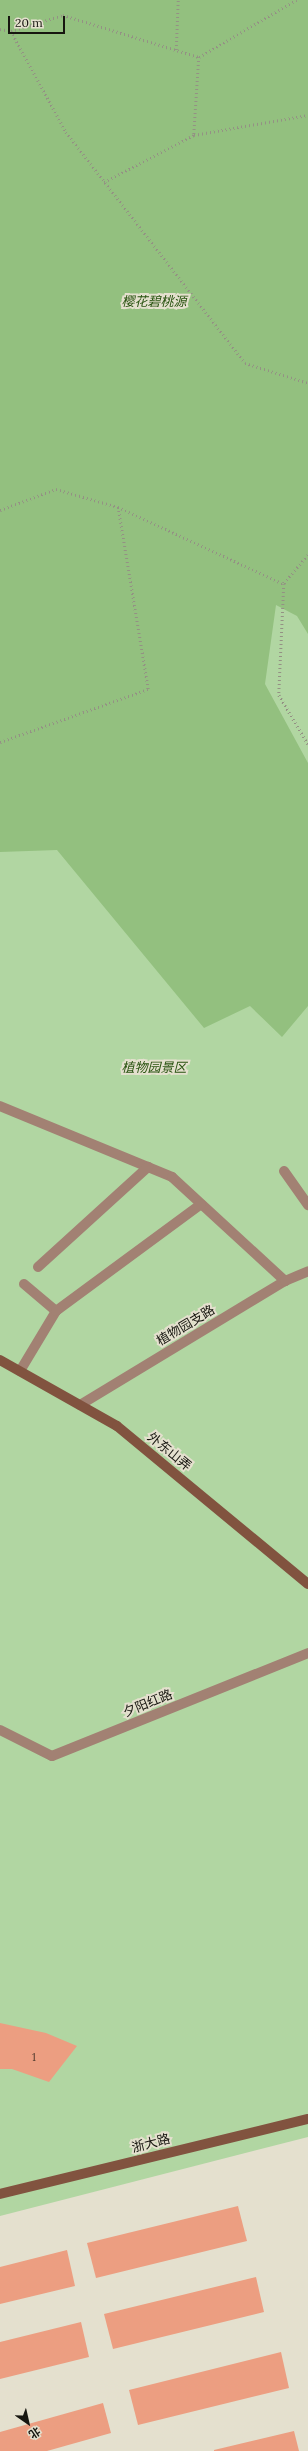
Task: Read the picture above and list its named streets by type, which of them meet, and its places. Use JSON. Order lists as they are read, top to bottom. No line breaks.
{"streets":{"street":["植物园支路","外东山弄","夕阳红路","浙大路"]},"crossings":[["植物园支路","外东山弄"]],"parks":["樱花碧桃源","植物园景区"],"house_numbers":["1"],"scale_bar":"20 m","north":"bottom right"}
